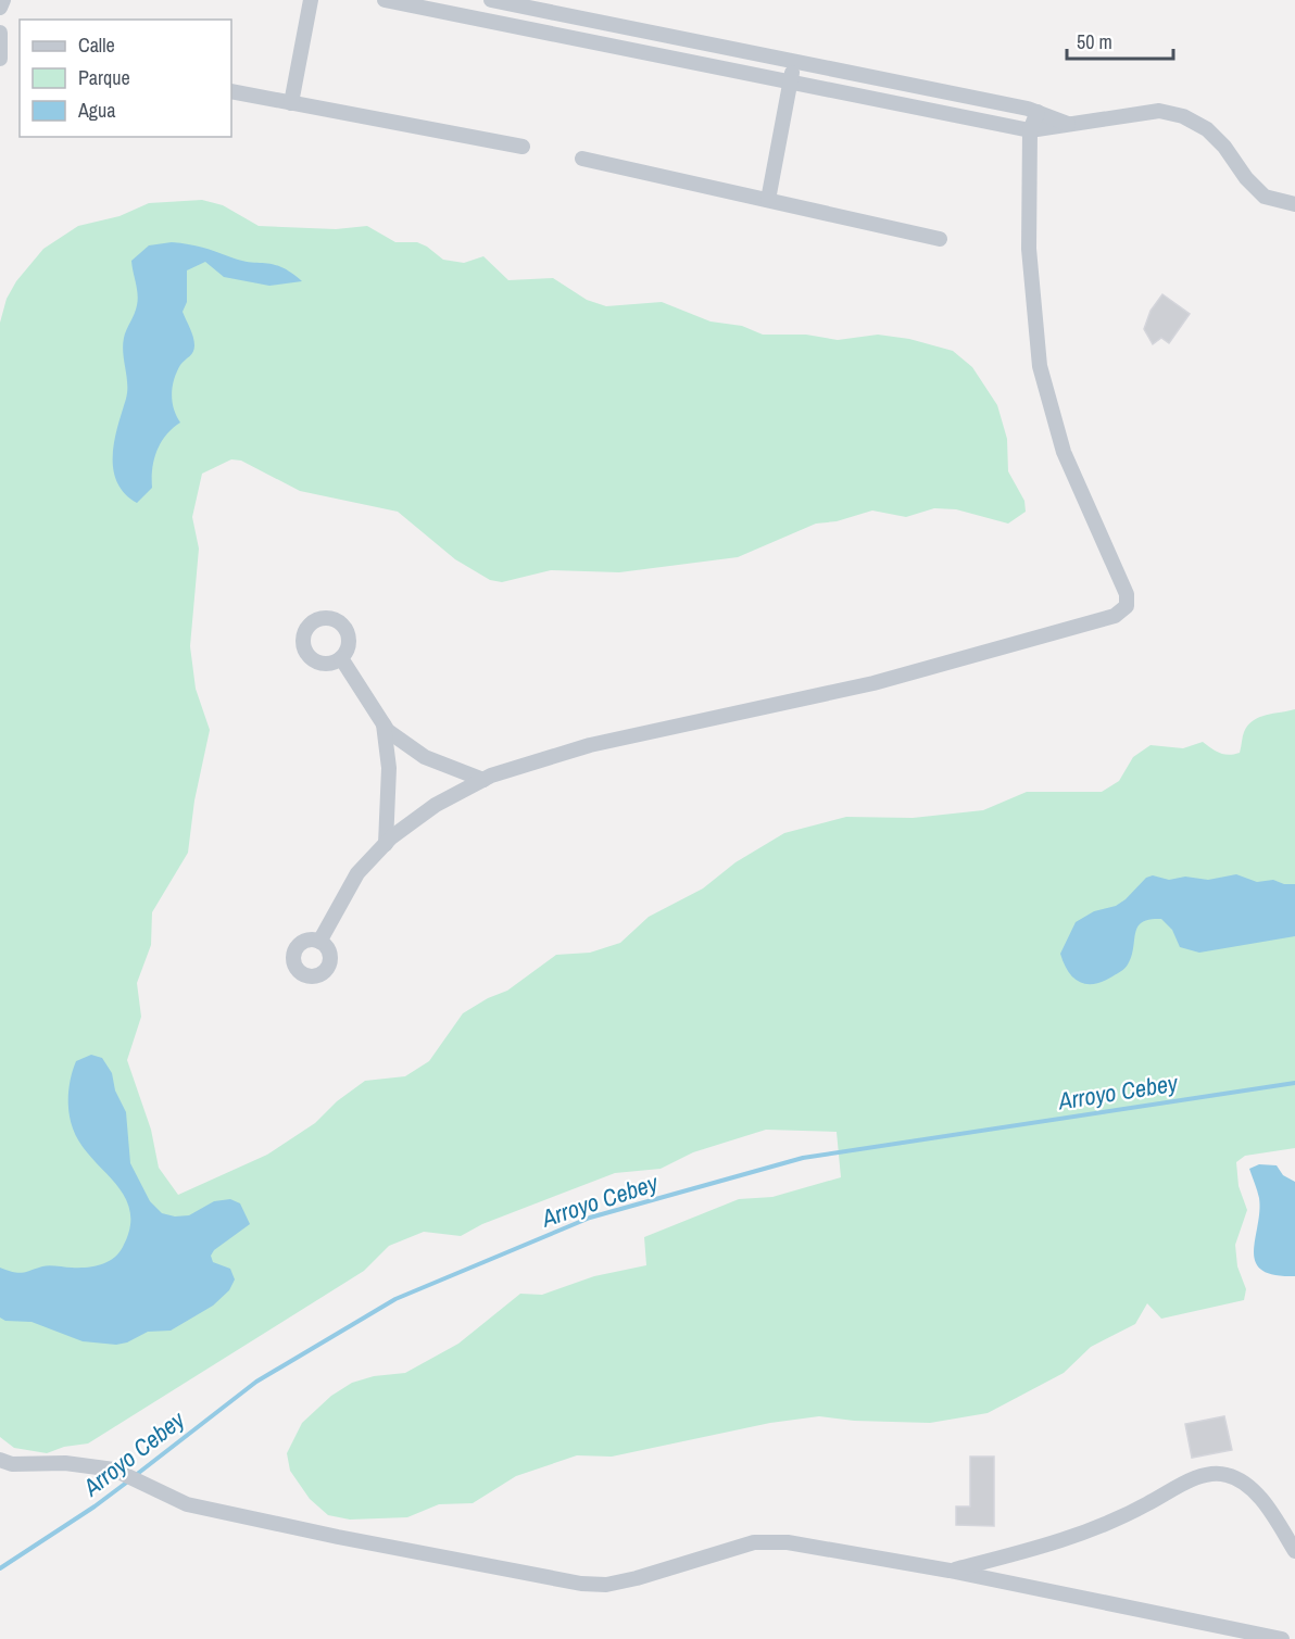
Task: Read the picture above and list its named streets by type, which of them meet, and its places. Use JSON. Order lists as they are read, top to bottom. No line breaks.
{"water":["Arroyo Cebey"],"legend":["Calle","Parque","Agua"],"scale_bar":"50 m"}
